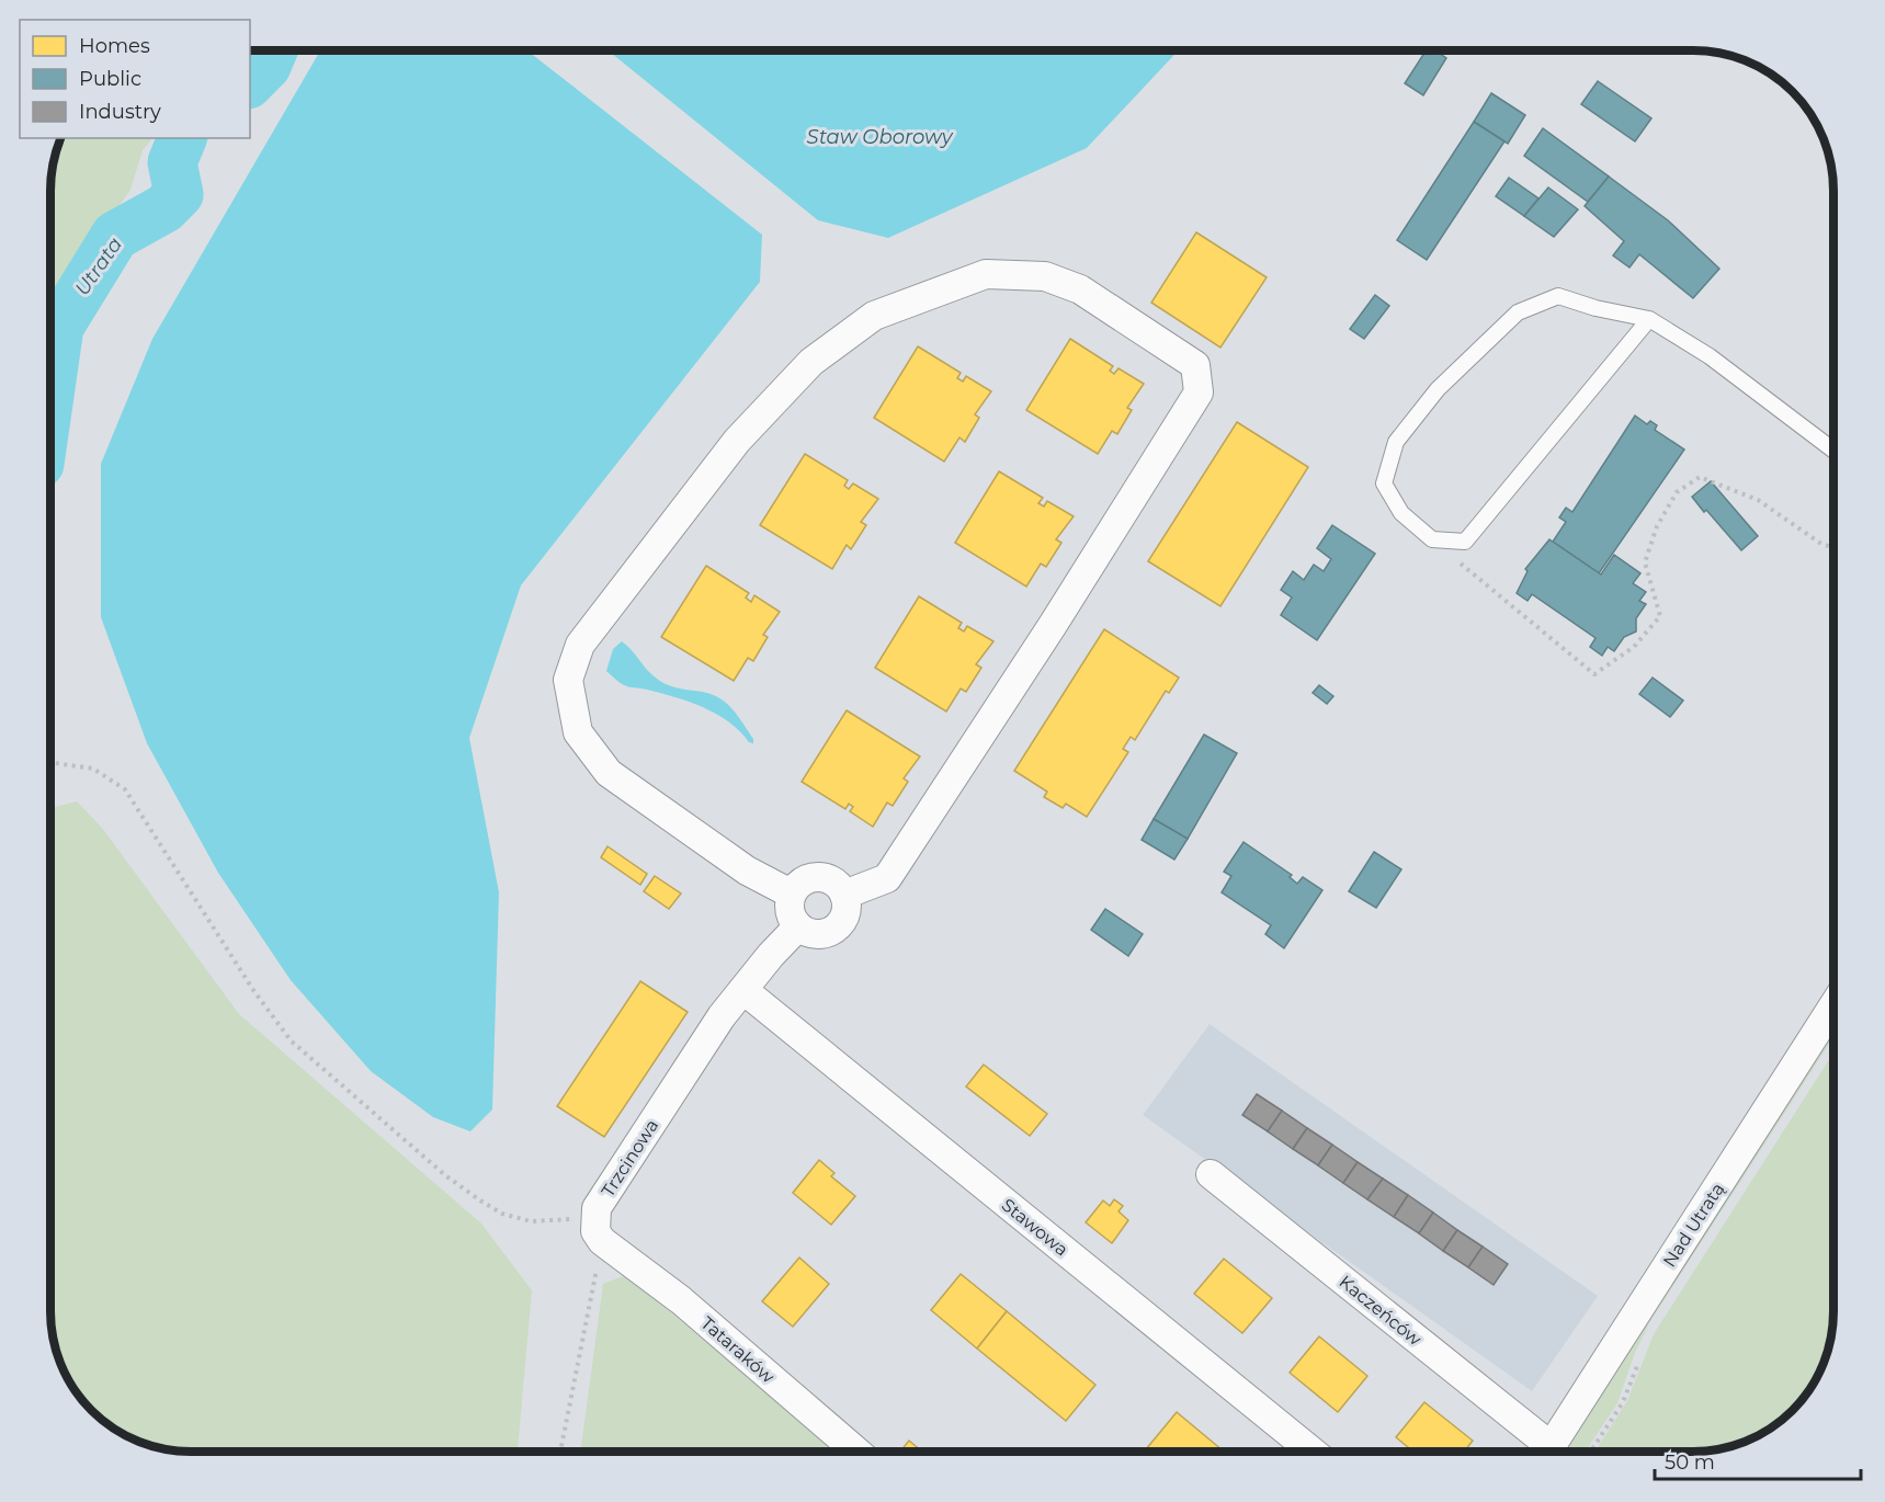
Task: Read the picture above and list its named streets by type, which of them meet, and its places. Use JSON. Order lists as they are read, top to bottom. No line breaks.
{"streets":{"street":["Trzcinowa","Nad Utratą","Stawowa","Kaczeńców","Tataraków"]},"crossings":[["Trzcinowa","Stawowa"],["Trzcinowa","Tataraków"]],"water":["Staw Oborowy","Utrata"],"legend":["Homes","Public","Industry"],"scale_bar":"50 m"}
